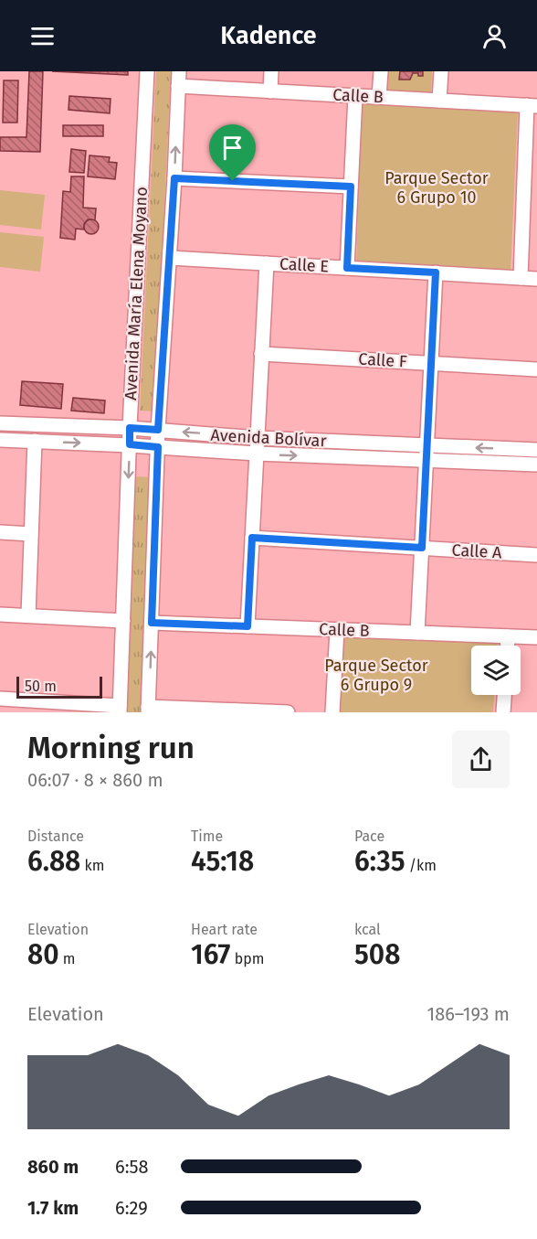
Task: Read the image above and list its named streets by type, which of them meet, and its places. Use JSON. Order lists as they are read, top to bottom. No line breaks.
{"streets":{"street":["Calle B","Calle E","Avenida María Elena Moyano","Calle F","Avenida Bolívar","Calle A"]},"crossings":[["Calle B","Avenida María Elena Moyano"],["Calle E","Avenida María Elena Moyano"],["Avenida María Elena Moyano","Avenida Bolívar"]],"parks":["Parque Sector 6 Grupo 10","Parque Sector 6 Grupo 9"],"scale_bar":"50 m","page":{"header":"Kadence","scale":"50 m","heading":["Morning run","06:07 · 8 × 860 m"],"stats":[["Distance","6.88 km"],["Time","45:18"],["Pace","6:35 /km"],["Elevation","80 m"],["Heart rate","167 bpm"],["kcal","508"]],"chart":["Elevation","186–193 m"],"list":[{"name":"860 m","note":"6:58"},{"name":"1.7 km","note":"6:29"}]}}
